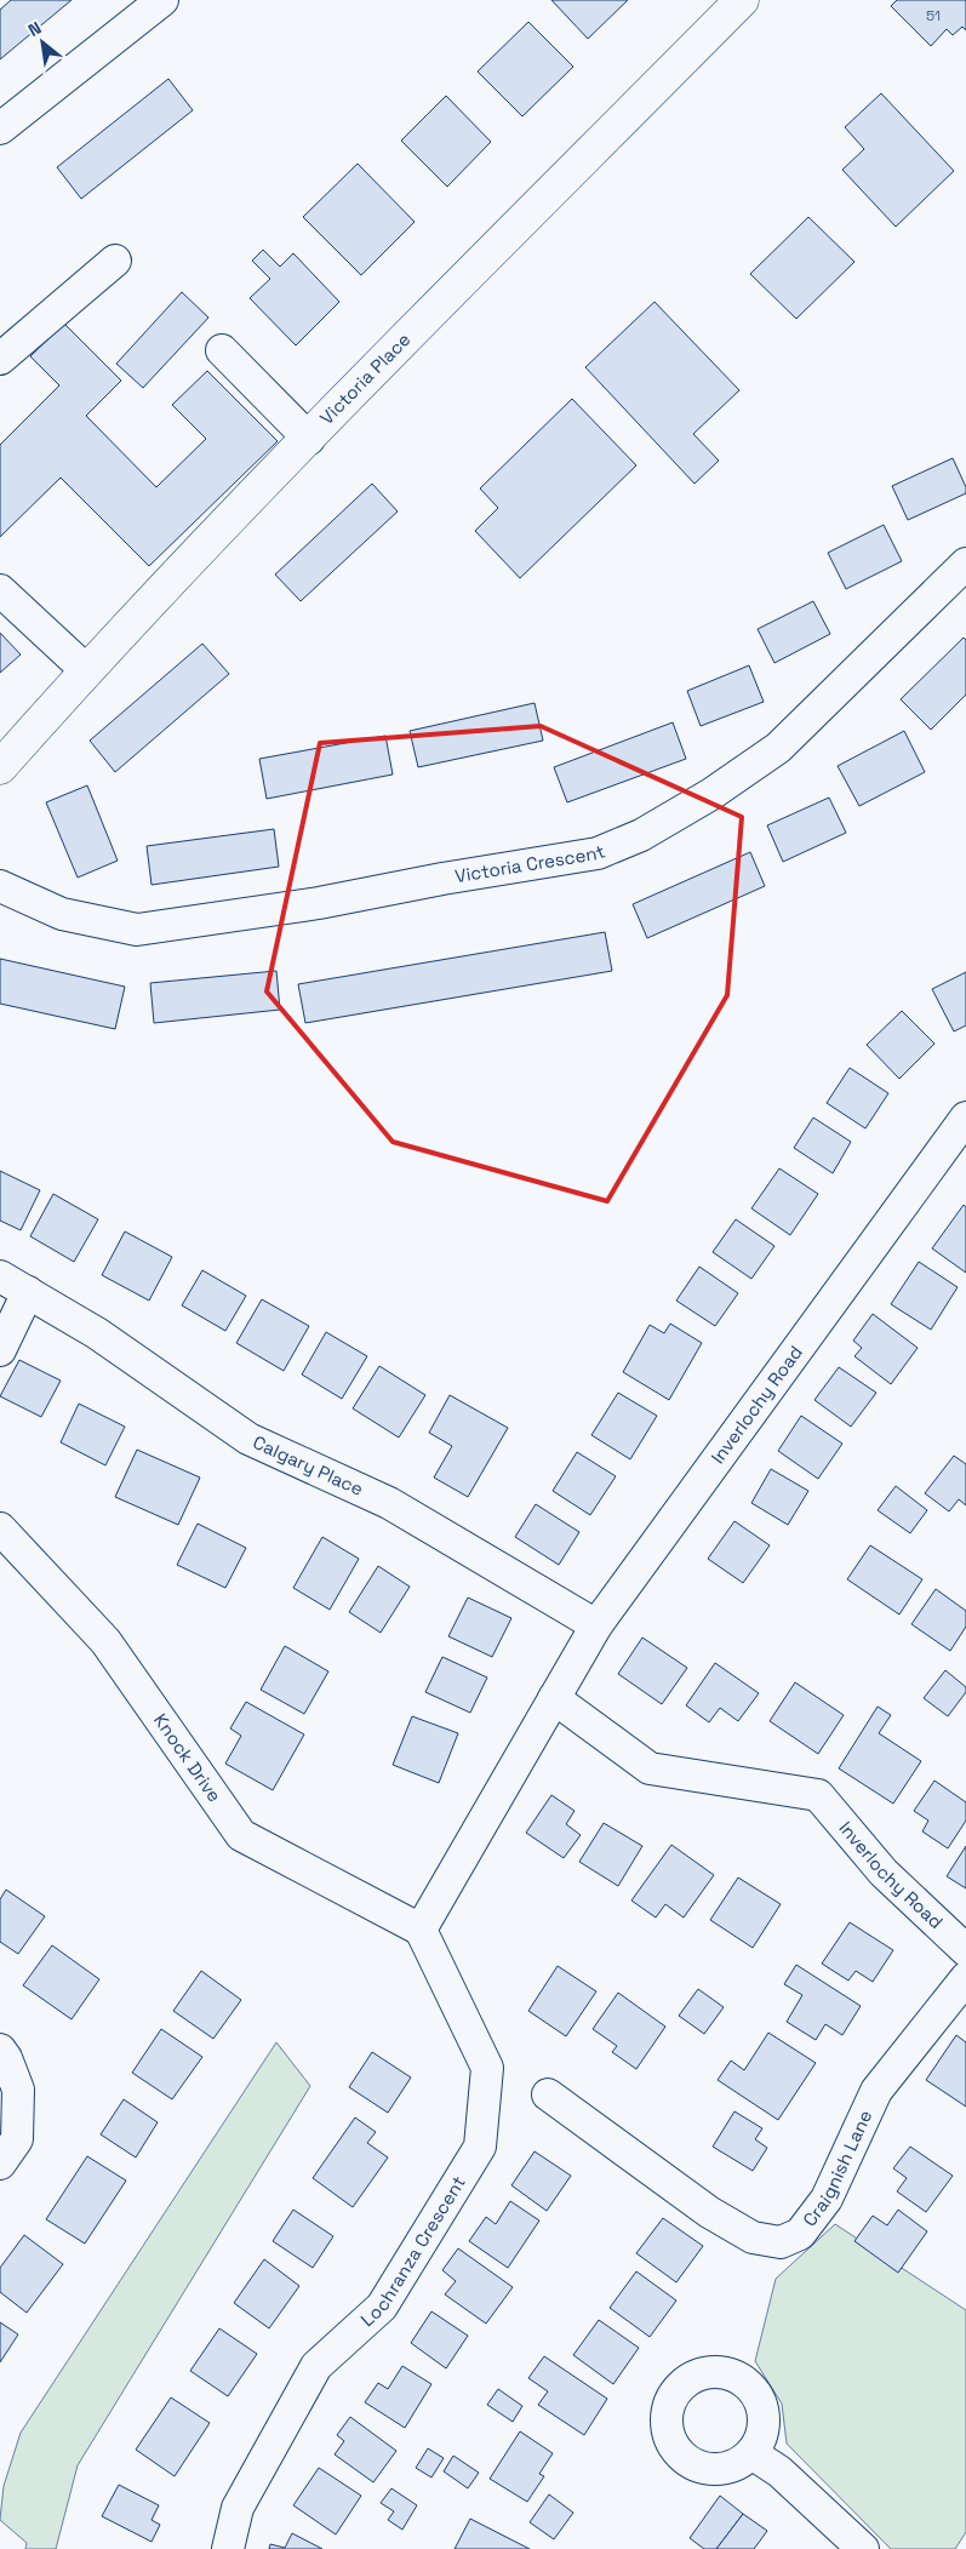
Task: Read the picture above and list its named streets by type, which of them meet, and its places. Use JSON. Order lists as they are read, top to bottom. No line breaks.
{"streets":{"street":["Victoria Place","Victoria Crescent","Inverlochy Road","Calgary Place","Knock Drive","Craignish Lane","Lochranza Crescent"]},"crossings":[["Inverlochy Road","Calgary Place"],["Inverlochy Road","Knock Drive"],["Inverlochy Road","Lochranza Crescent"],["Knock Drive","Lochranza Crescent"]],"house_numbers":["51"],"north":"top left"}
